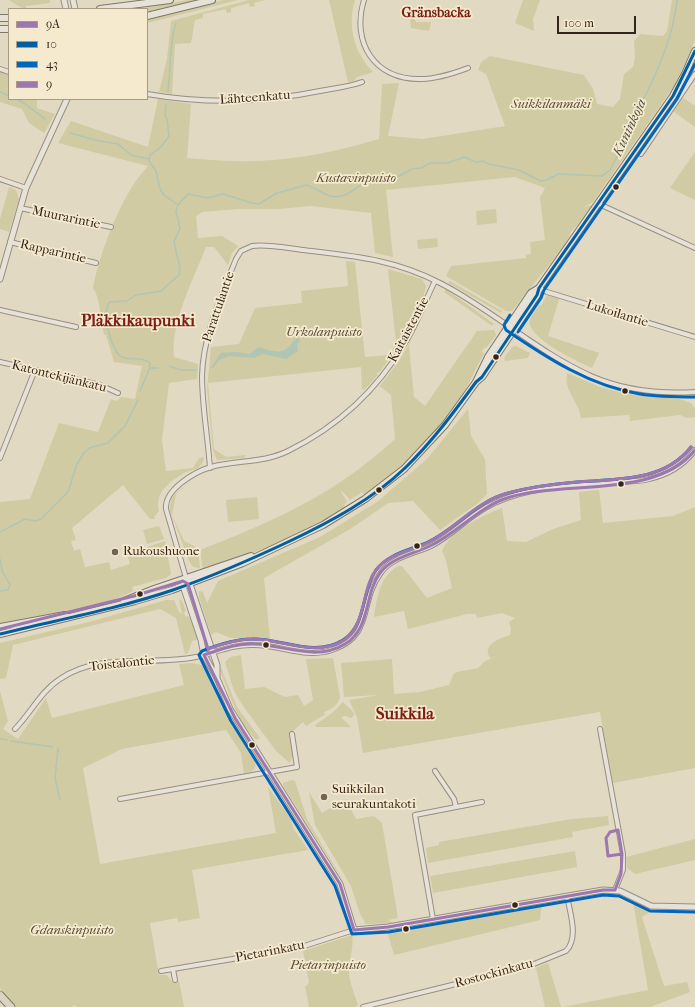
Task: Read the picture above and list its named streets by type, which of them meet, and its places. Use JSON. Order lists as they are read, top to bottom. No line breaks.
{"streets":{"street":["Lähteenkatu","Muurarintie","Rapparintie","Parattulantie","Lukoilantie","Kaitaistentie","Katontekijänkatu","Toistalontie","Pietarinkatu","Rostockinkatu"]},"crossings":[["Parattulantie","Kaitaistentie"]],"districts":["Gränsbacka","Pläkkikaupunki","Suikkila"],"water":["Kuninkoja"],"parks":["Suikkilanmäki","Kustavinpuisto","Urkolanpuisto","Gdanskinpuisto","Pietarinpuisto"],"places":["Rukoushuone","Suikkilan seurakuntakoti"],"lines":["transit line 10","transit line 43","transit line 9","transit line 9A"],"legend":["9A","10","43","9"],"scale_bar":"100 m"}
